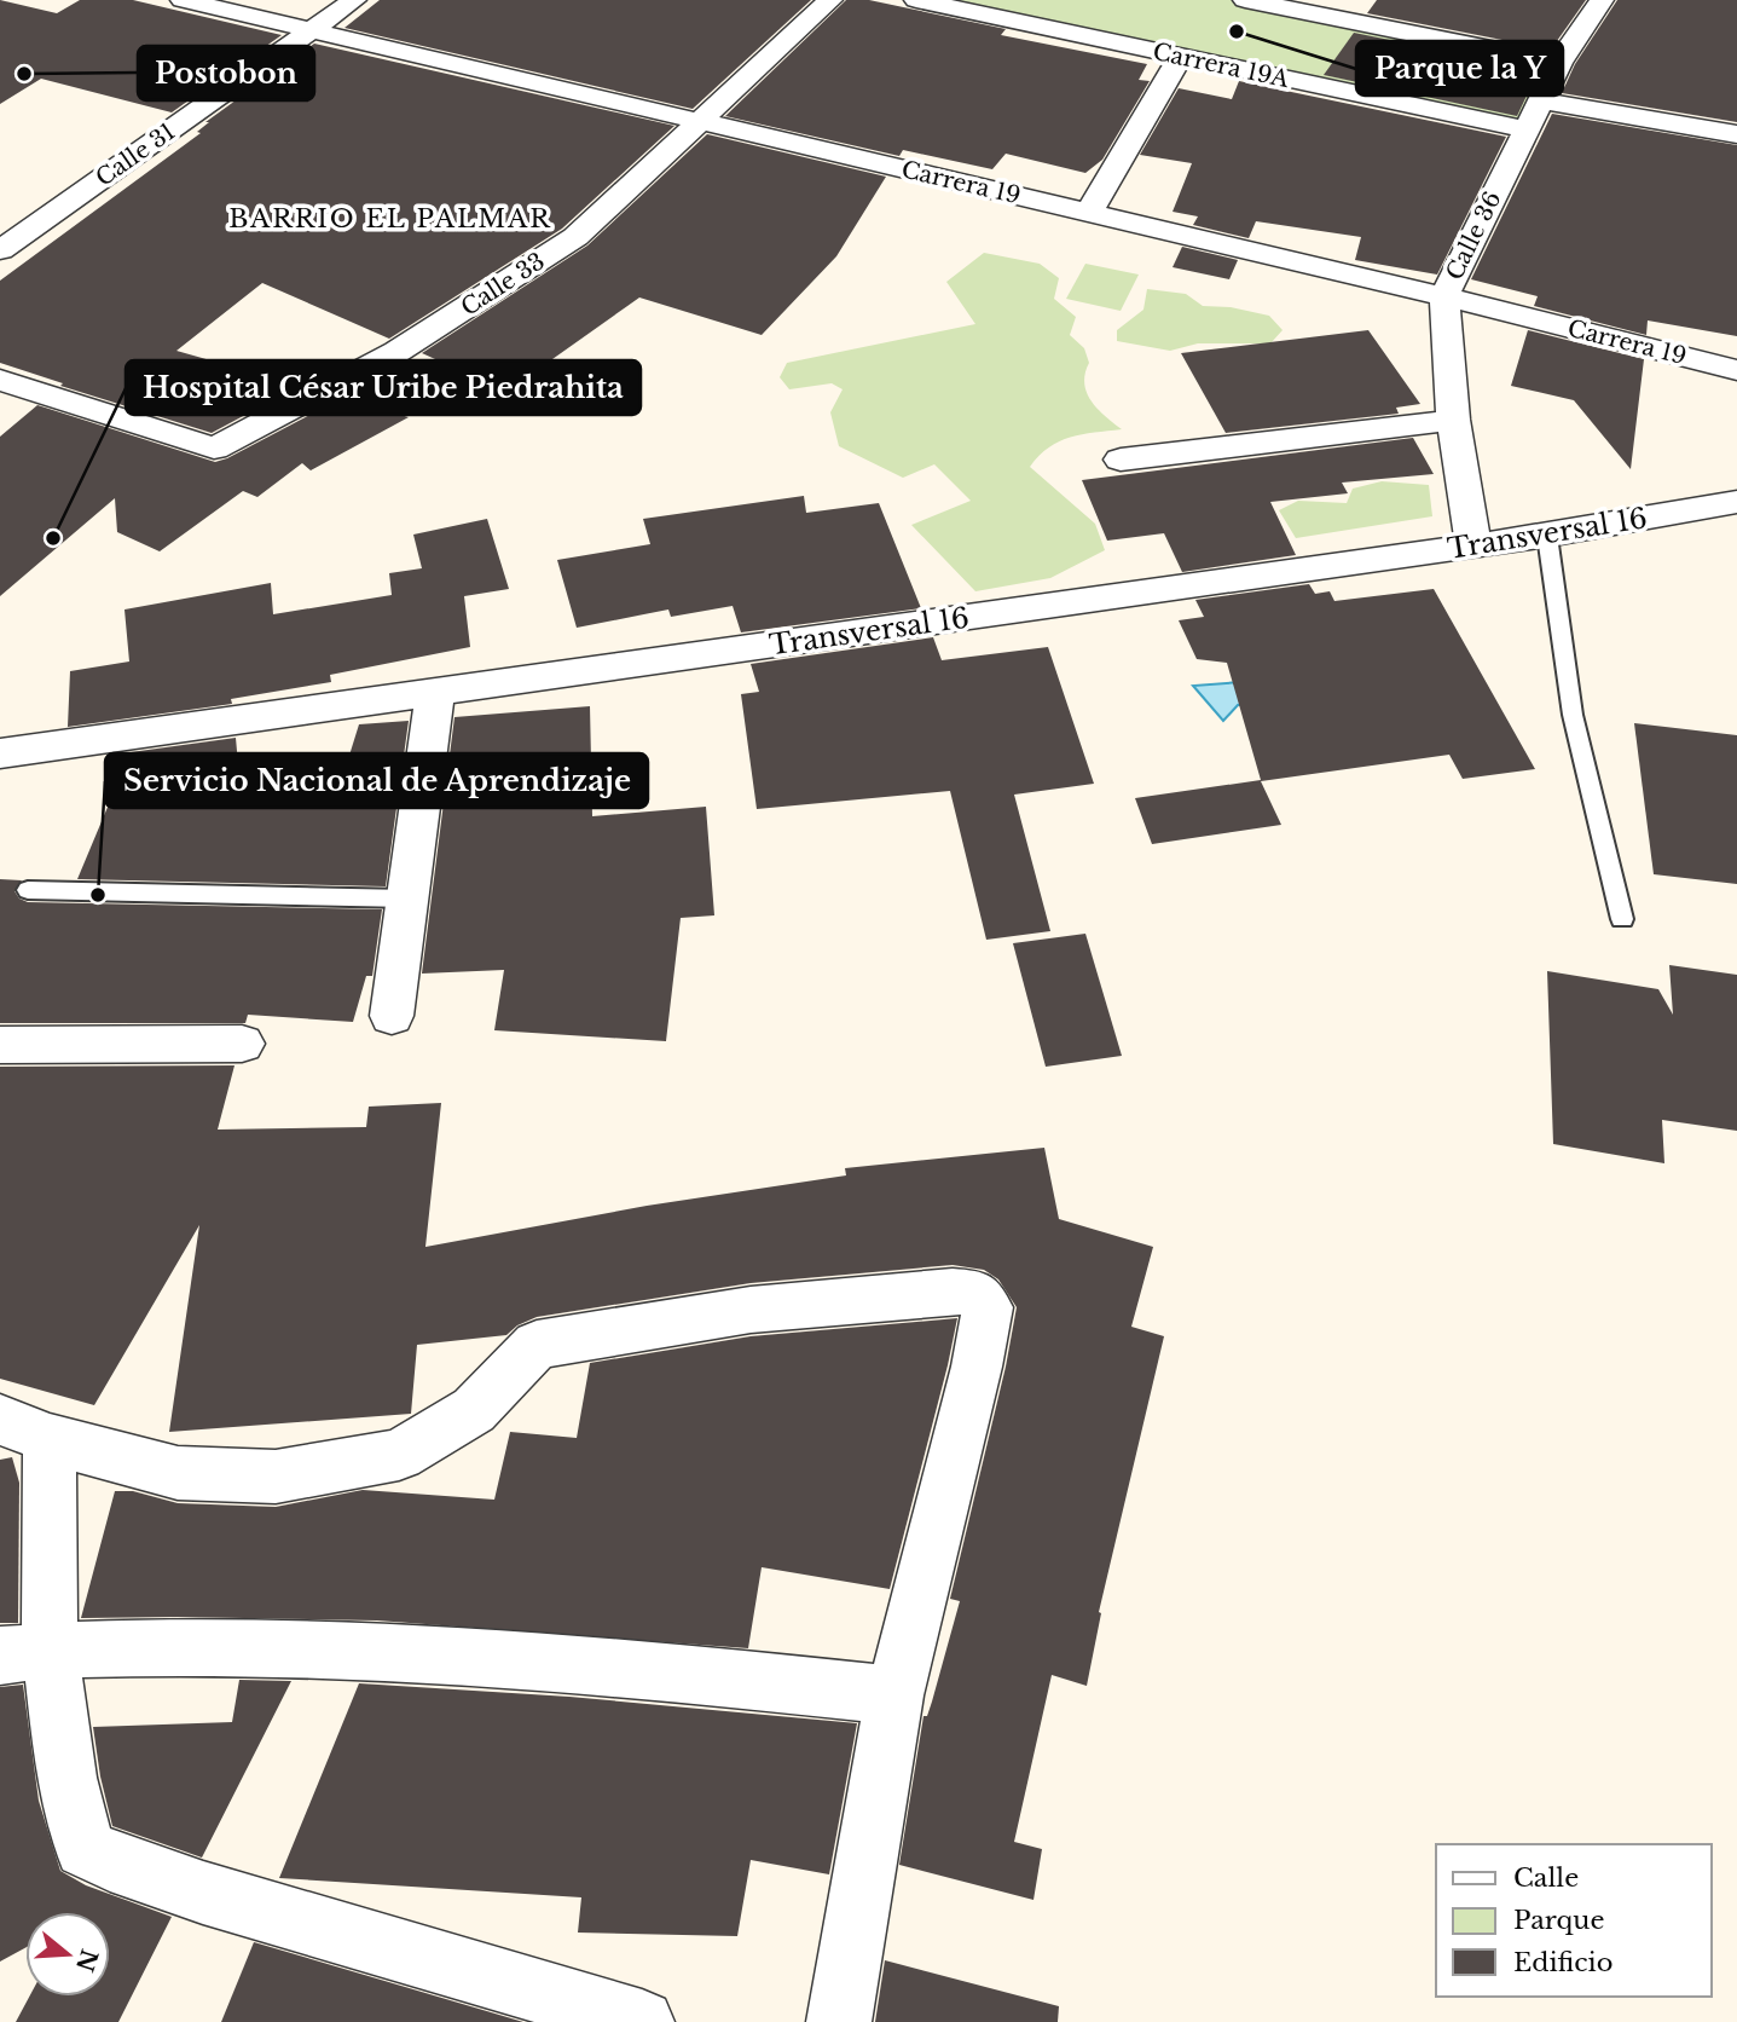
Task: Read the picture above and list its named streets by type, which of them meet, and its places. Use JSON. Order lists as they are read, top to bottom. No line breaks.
{"streets":{"street":["Carrera 19A","Calle 31","Carrera 19","Calle 36","Calle 33","Transversal 16"]},"crossings":[["Carrera 19A","Calle 36"],["Calle 31","Carrera 19"],["Carrera 19","Calle 36"],["Carrera 19","Calle 33"],["Calle 36","Transversal 16"]],"districts":["BARRIO EL PALMAR"],"places":["Parque la Y","Postobon","Hospital César Uribe Piedrahita","Servicio Nacional de Aprendizaje"],"legend":["Calle","Parque","Edificio"],"north":"right"}
